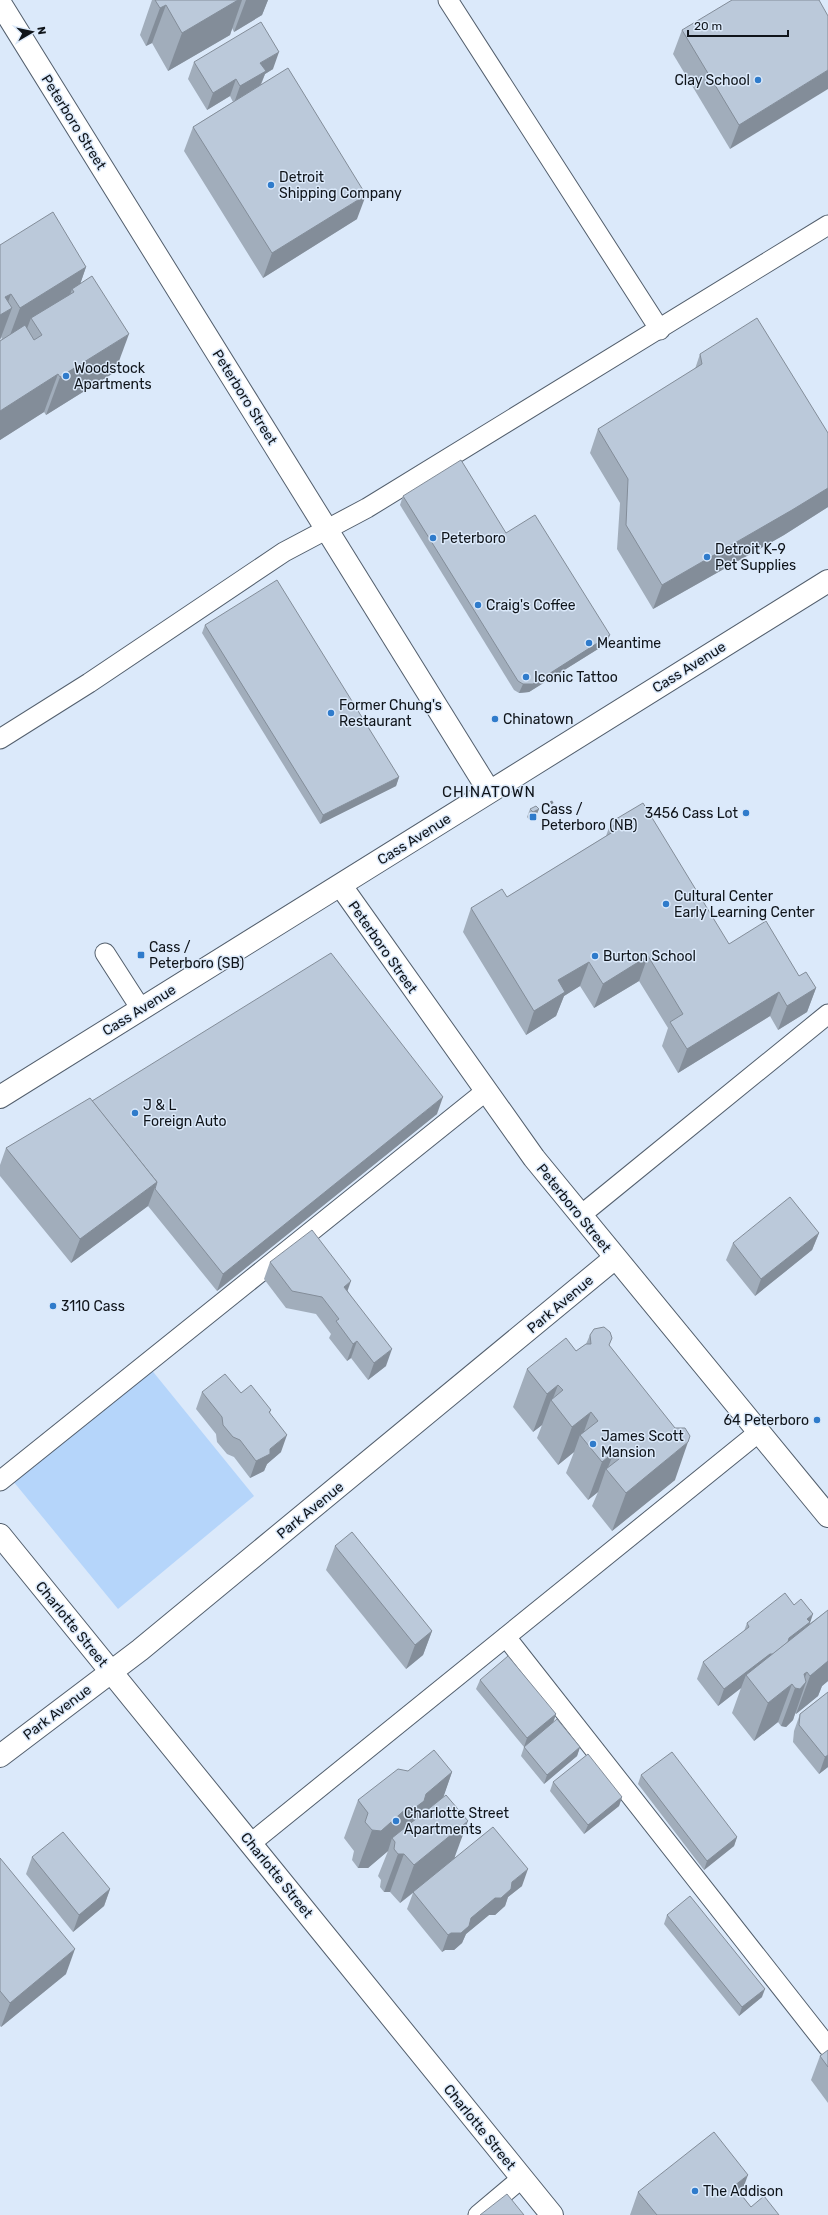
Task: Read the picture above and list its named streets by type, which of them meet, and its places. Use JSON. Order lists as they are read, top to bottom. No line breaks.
{"streets":{"street":["Peterboro Street","Cass Avenue","Park Avenue","Charlotte Street"]},"crossings":[["Peterboro Street","Cass Avenue"],["Peterboro Street","Park Avenue"],["Park Avenue","Charlotte Street"]],"districts":["CHINATOWN"],"places":{"other":["Clay School","Detroit Shipping Company","Woodstock Apartments","Peterboro","Detroit K-9 Pet Supplies","Craig's Coffee","Meantime","Iconic Tattoo","Former Chung's Restaurant","Chinatown","3456 Cass Lot","Cultural Center Early Learning Center","Burton School","J & L Foreign Auto","3110 Cass","64 Peterboro","James Scott Mansion","Charlotte Street Apartments","The Addison"],"transit":["Cass / Peterboro (NB)","Cass / Peterboro (SB)"]},"scale_bar":"20 m","north":"right"}
